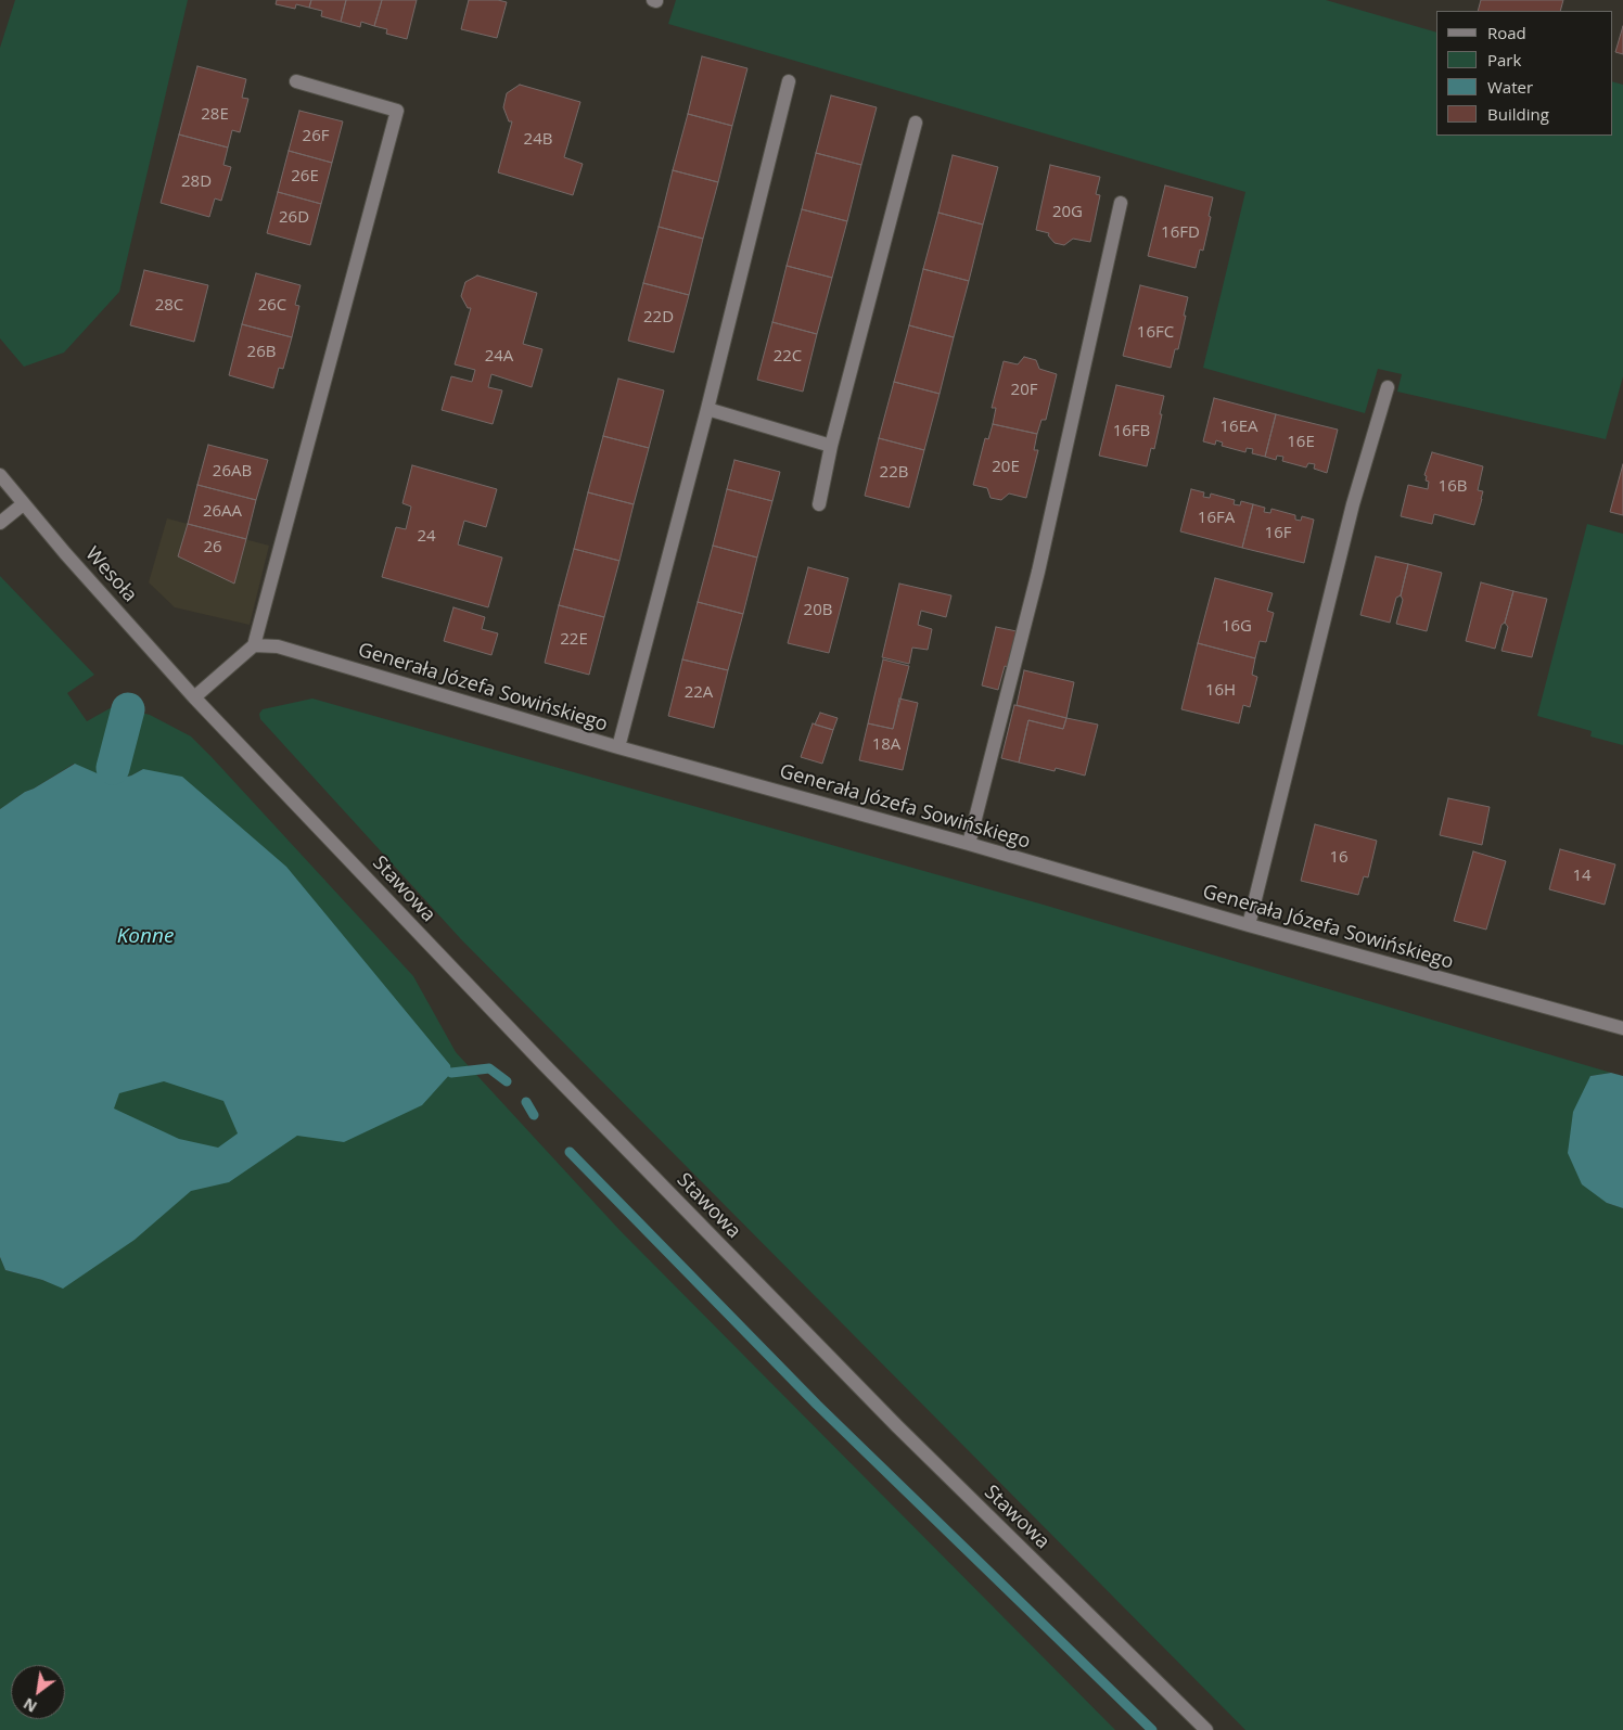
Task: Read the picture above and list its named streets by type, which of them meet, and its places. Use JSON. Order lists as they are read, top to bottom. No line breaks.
{"streets":{"street":["Wesoła","Generała Józefa Sowińskiego","Stawowa"]},"crossings":[["Wesoła","Stawowa"]],"water":["Konne"],"house_numbers":["28E","26F","24B","26E","28D","20G","26D","16FD","28C","26C","22D","16FC","26B","24A","22C","20F","16EA","16FB","16E","20E","26AB","22B","16B","26AA","16FA","16F","24","26","20B","16G","22E","16H","22A","18A","16","14"],"legend":["Road","Park","Water","Building"],"north":"bottom left"}
